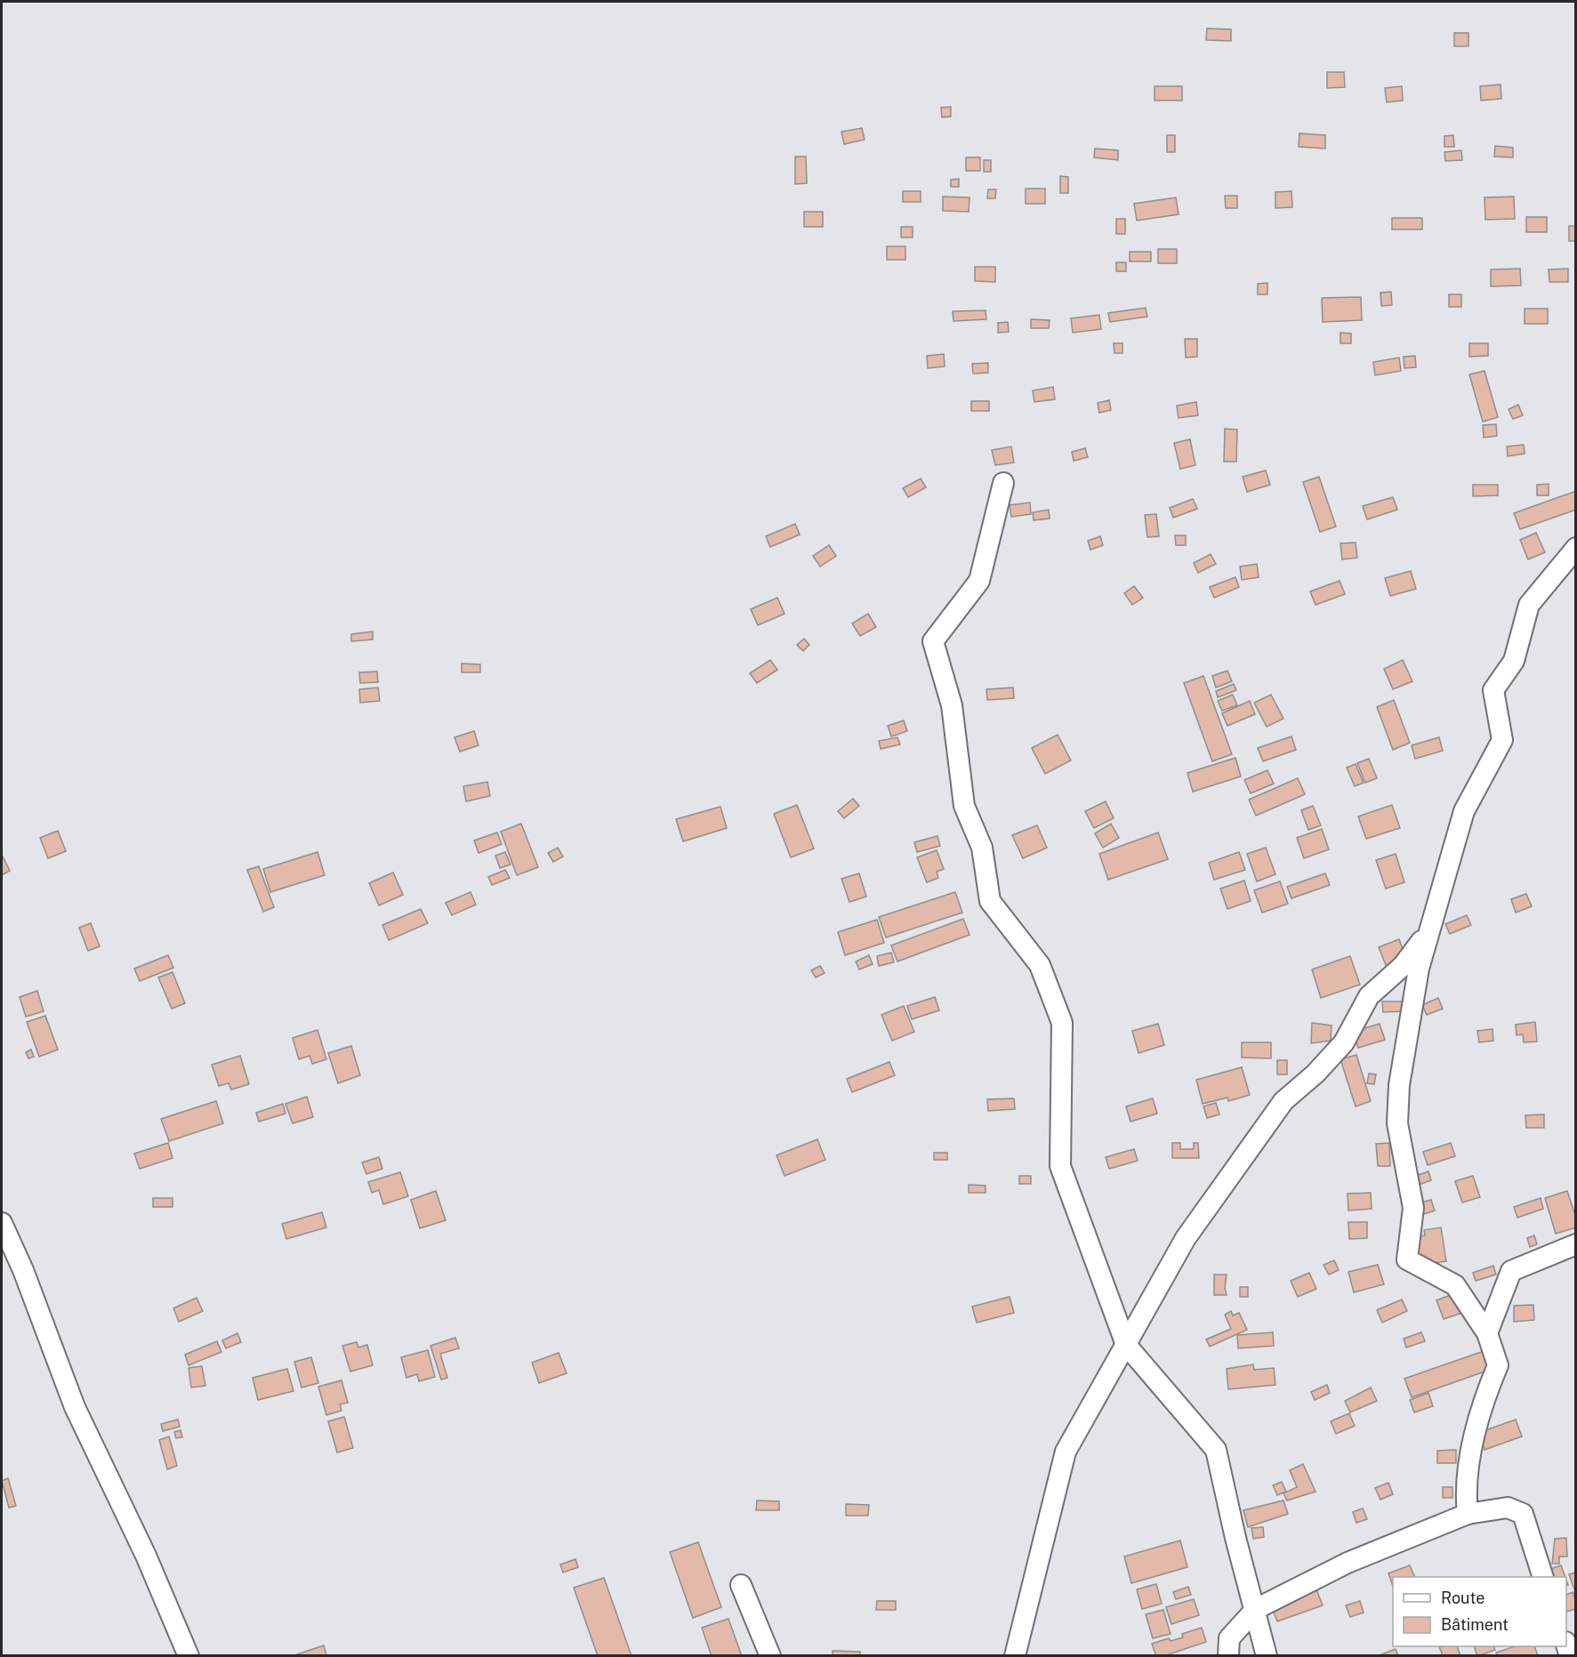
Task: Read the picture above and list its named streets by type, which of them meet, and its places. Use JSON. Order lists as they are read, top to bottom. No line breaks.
{"legend":["Route","Bâtiment"]}
